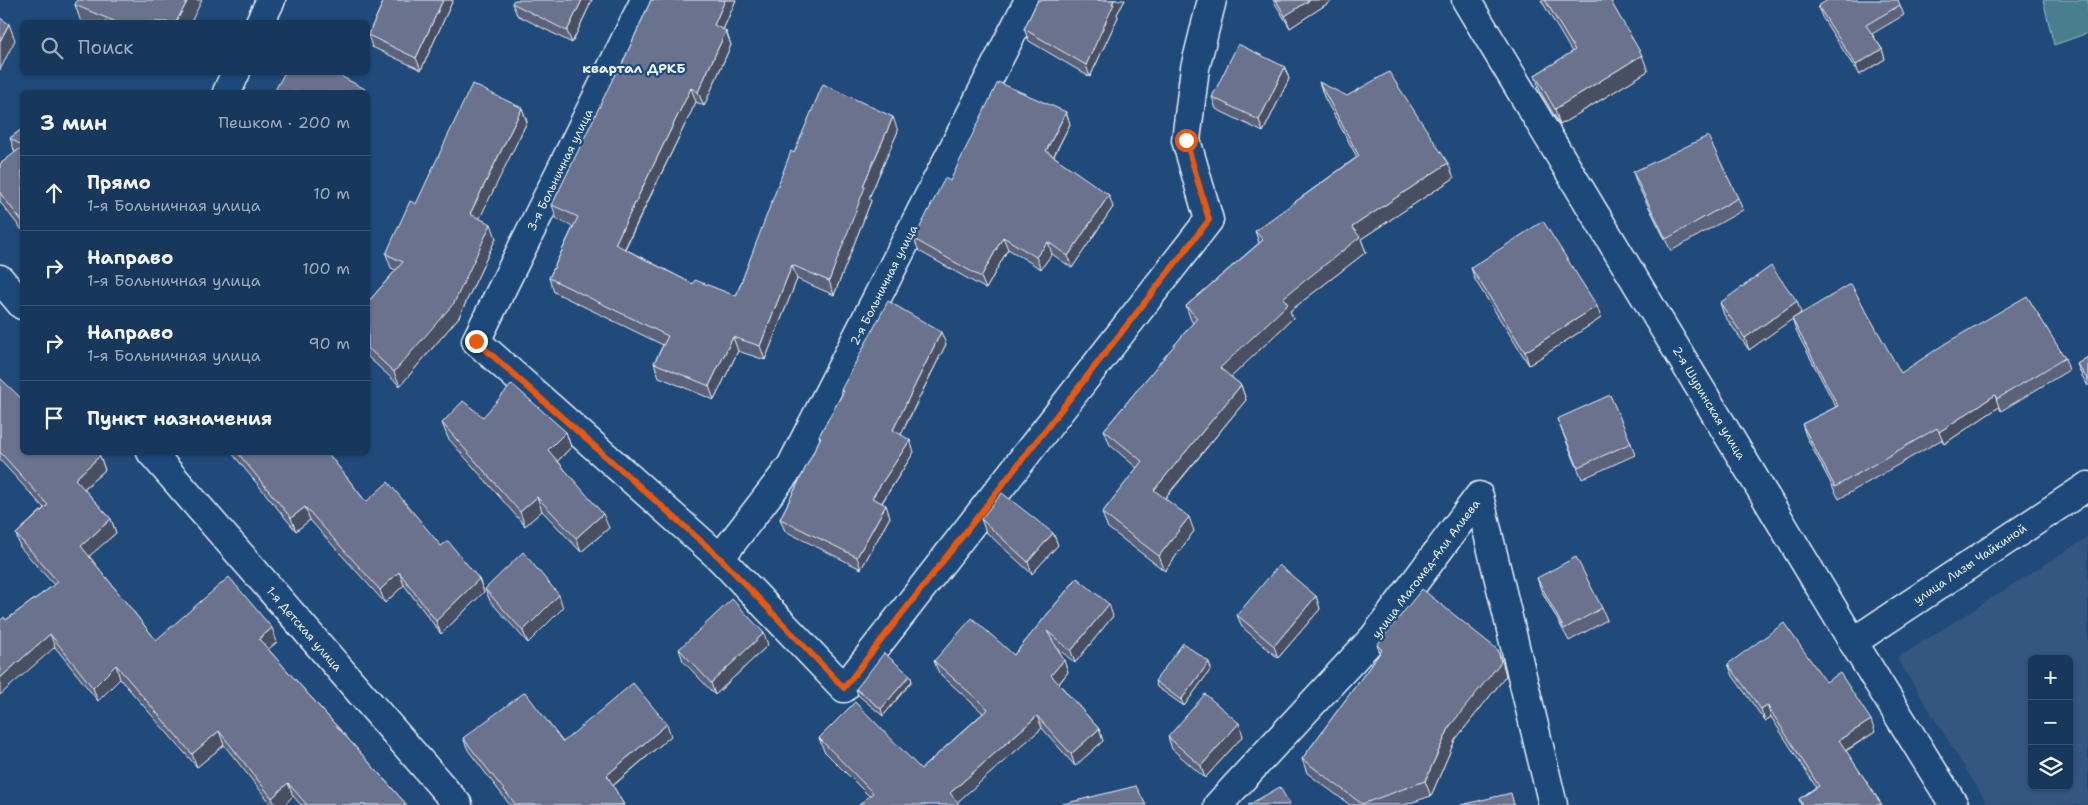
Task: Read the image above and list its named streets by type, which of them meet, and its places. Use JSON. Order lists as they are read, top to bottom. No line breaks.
{"streets":{"street":["3-я Больничная улица","2-я Больничная улица","2-я Шуринская улица","улица Лизы Чайкиной","улица Магомед-Али Алиева","1-я Детская улица"]},"crossings":[["3-я Больничная улица","2-я Больничная улица"],["2-я Шуринская улица","улица Лизы Чайкиной"]],"districts":["квартал ДРКБ"],"page":{"search":"Поиск","heading":["3 мин","Пешком · 200 m"],"list":[["Прямо","1-я Больничная улица","10 m"],["Направо","1-я Больничная улица","100 m"],["Направо","1-я Больничная улица","90 m"],"Пункт назначения"],"map_buttons":["+","−"]}}
